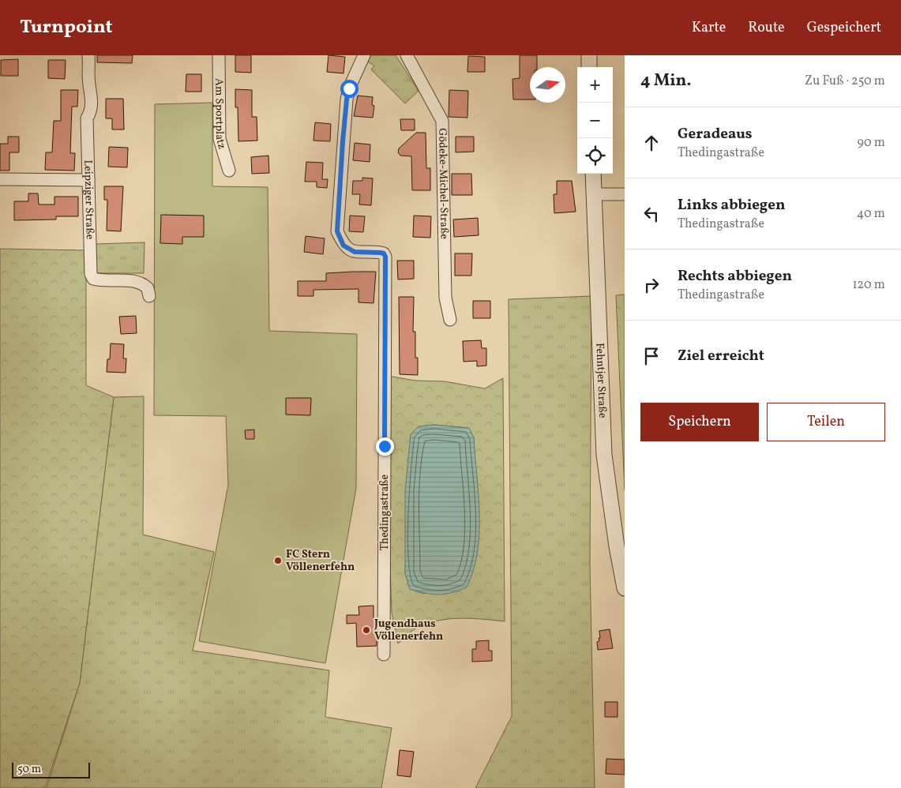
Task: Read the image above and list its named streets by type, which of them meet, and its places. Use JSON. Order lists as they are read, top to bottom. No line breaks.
{"streets":{"street":["Am Sportplatz","Gödeke-Michel-Straße","Leipziger Straße","Fehntjer Straße","Thedingastraße"]},"places":["FC Stern Völlenerfehn","Jugendhaus Völlenerfehn"],"scale_bar":"50 m","north":"right","page":{"header":"Turnpoint","nav":["Karte","Route","Gespeichert"],"heading":["4 Min.","Zu Fuß · 250 m"],"map_buttons":["+","−"],"list":[["Geradeaus","Thedingastraße","90 m"],["Links abbiegen","Thedingastraße","40 m"],["Rechts abbiegen","Thedingastraße","120 m"],"Ziel erreicht"],"buttons":["Speichern","Teilen"],"scale":"50 m"}}
